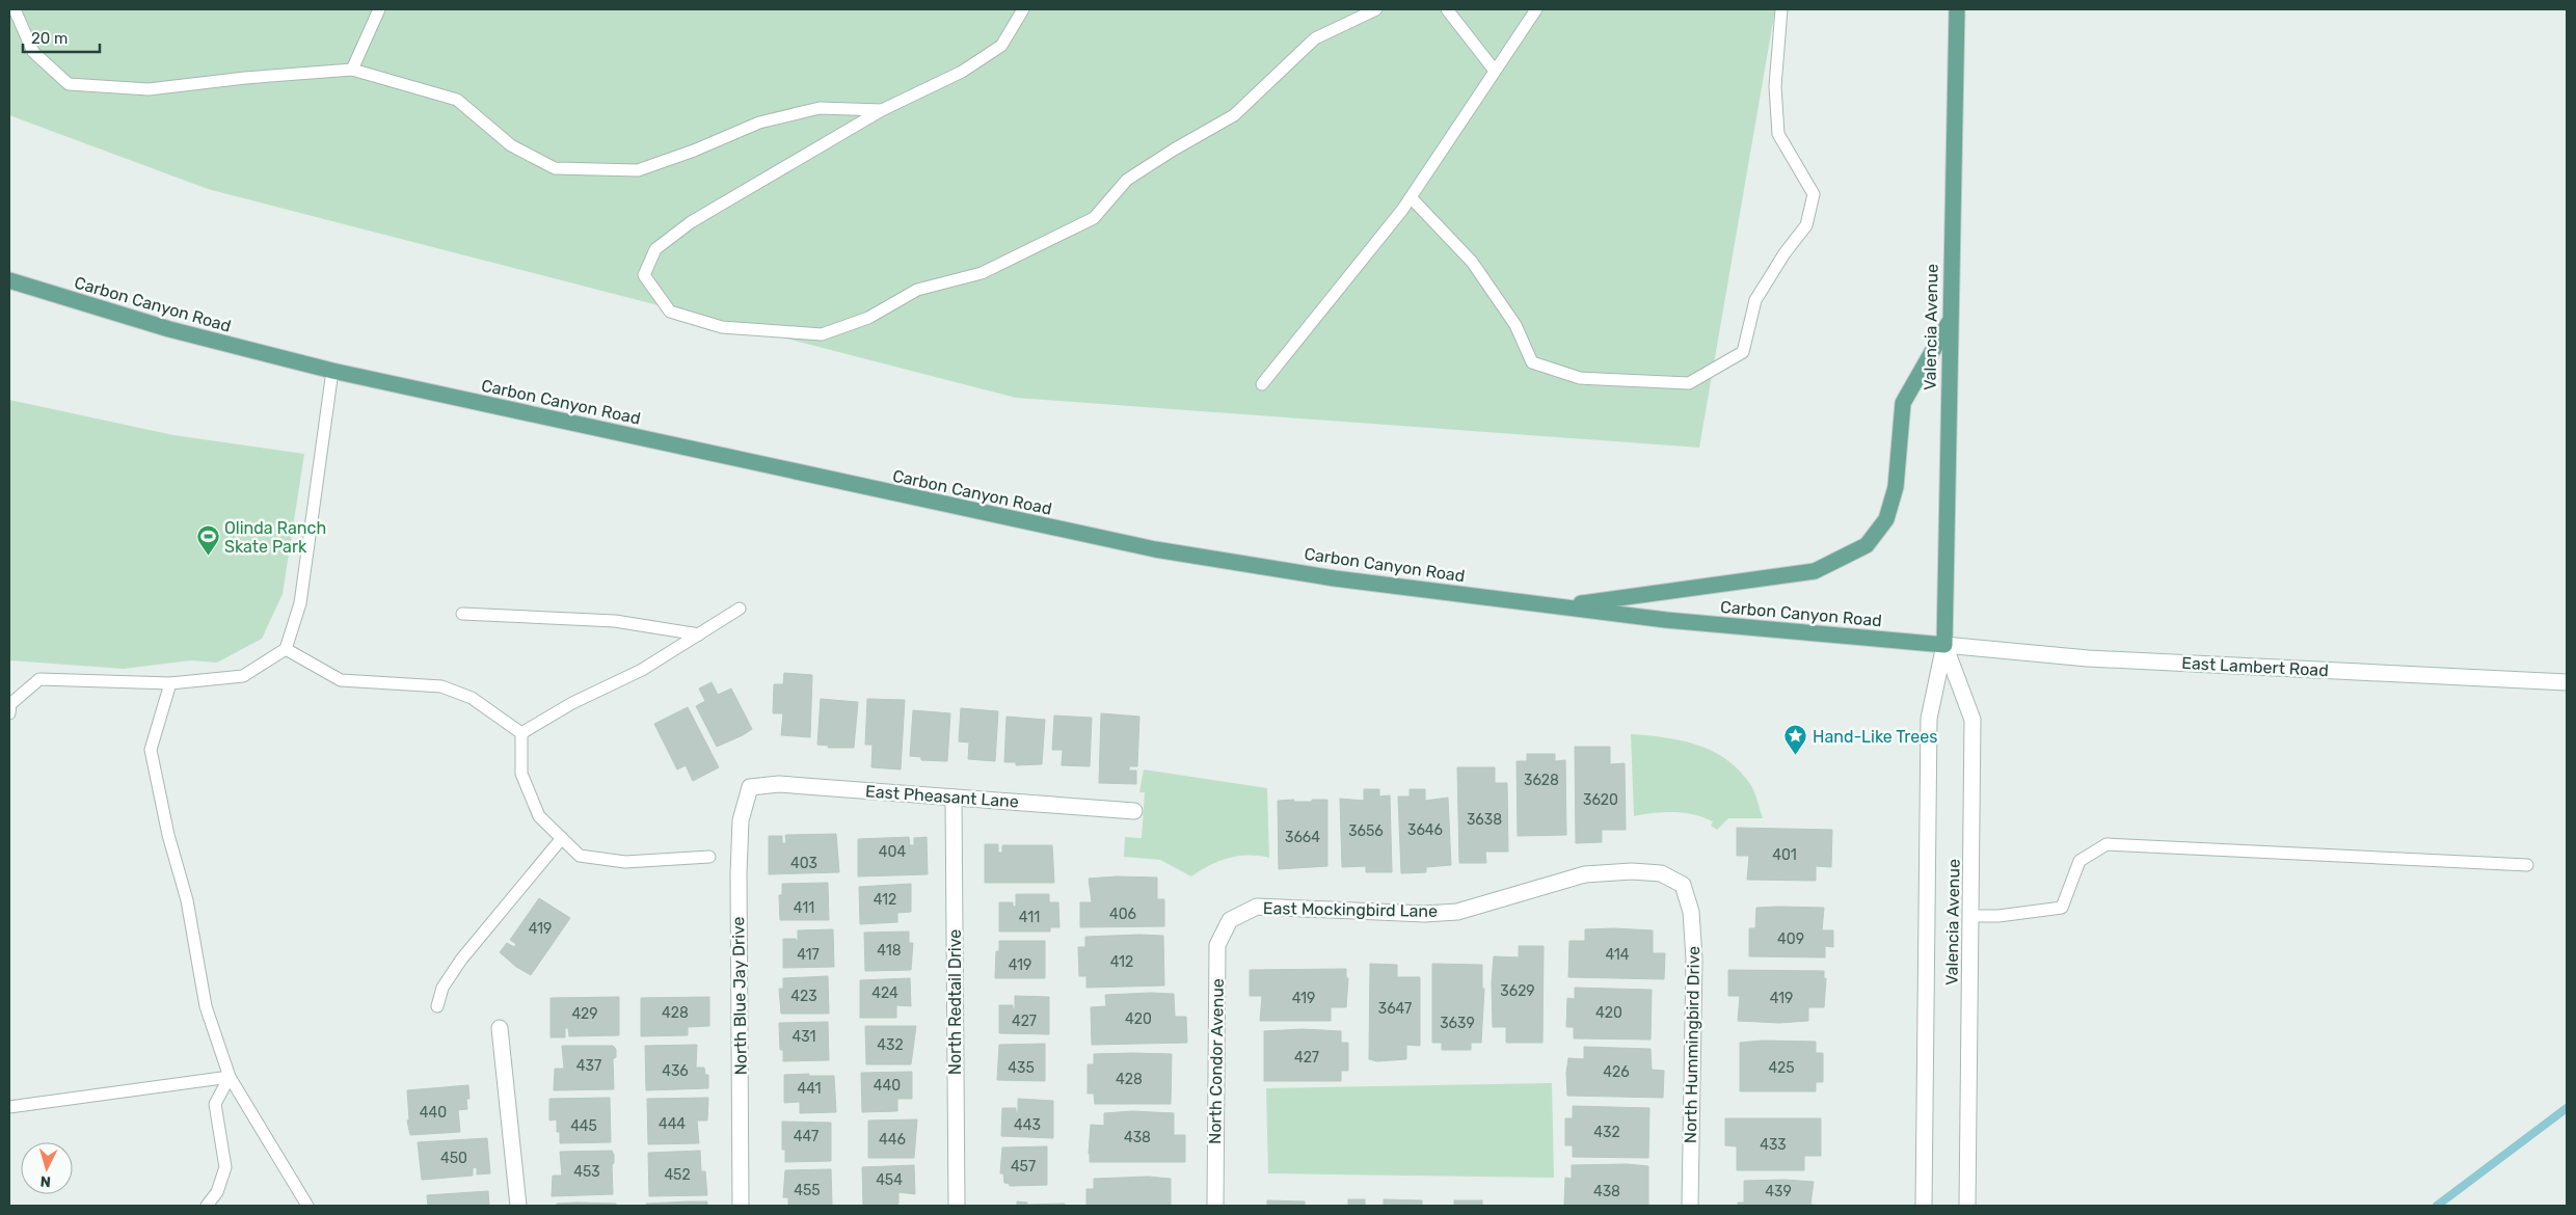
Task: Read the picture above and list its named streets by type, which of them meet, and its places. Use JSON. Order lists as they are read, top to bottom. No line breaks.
{"streets":{"main road":["Carbon Canyon Road","Valencia Avenue"],"street":["East Lambert Road","East Pheasant Lane","East Mockingbird Lane","North Blue Jay Drive","North Redtail Drive","North Hummingbird Drive","North Condor Avenue"]},"crossings":[["Carbon Canyon Road","Valencia Avenue"],["Carbon Canyon Road","East Lambert Road"],["Valencia Avenue","East Lambert Road"],["East Pheasant Lane","North Blue Jay Drive"],["East Pheasant Lane","North Redtail Drive"],["East Mockingbird Lane","North Hummingbird Drive"],["East Mockingbird Lane","North Condor Avenue"]],"places":{"sports":["Olinda Ranch Skate Park"],"place":["Hand-Like Trees"]},"house_numbers":["3628","3620","3638","3646","3656","3664","404","401","403","412","411","406","411","419","409","418","417","414","412","419","3629","424","423","419","419","3647","428","420","429","420","427","3639","431","432","427","437","435","425","436","426","428","440","441","440","444","443","445","432","447","438","446","433","450","457","453","452","454","455","438","439"],"scale_bar":"20 m","north":"bottom"}
